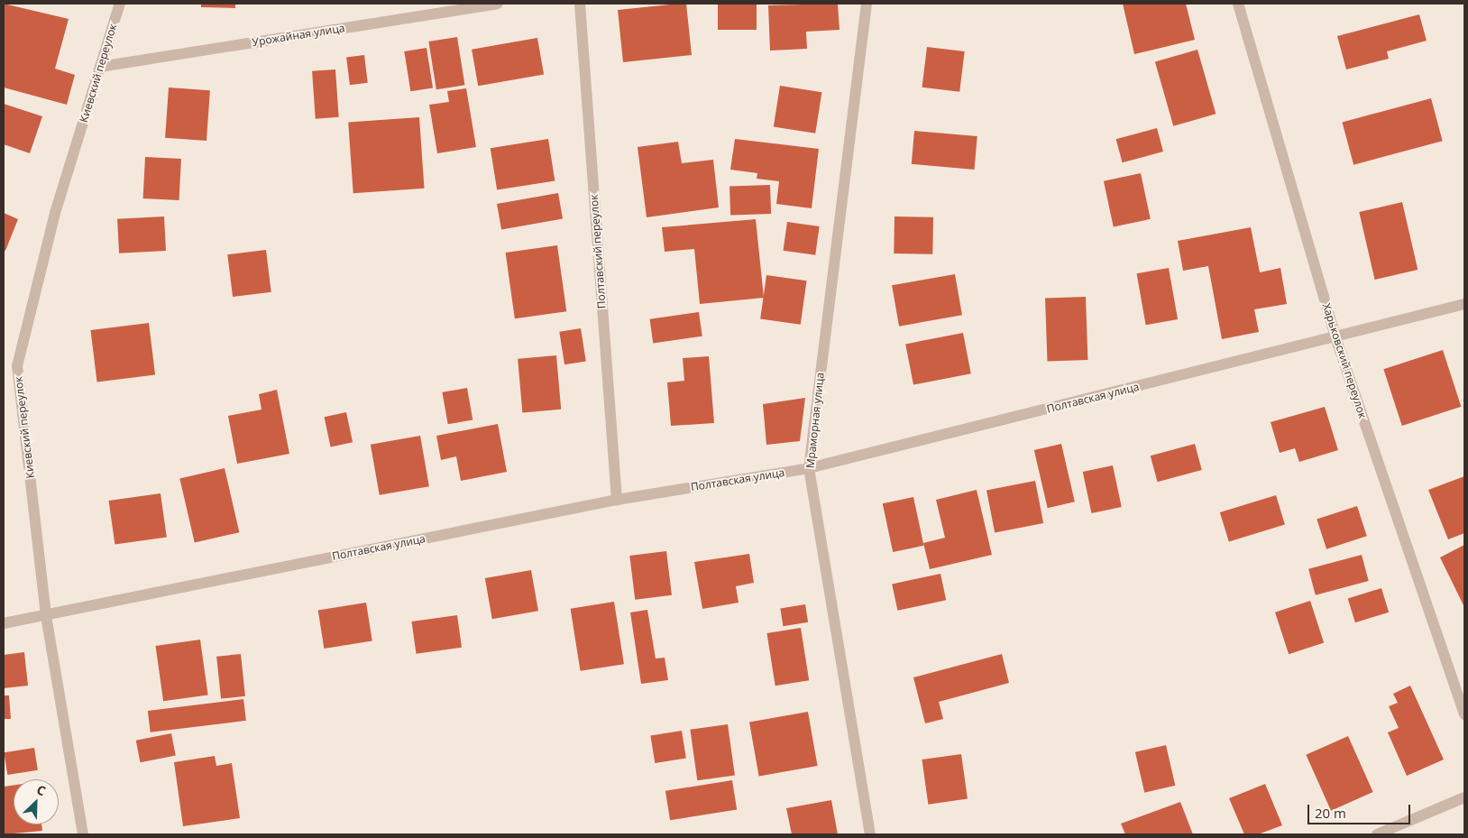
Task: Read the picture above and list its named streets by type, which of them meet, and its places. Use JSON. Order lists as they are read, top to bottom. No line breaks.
{"streets":{"street":["Урожайная улица","Киевский переулок","Полтавский переулок","Харьковский переулок","Полтавская улица","Мраморная улица"]},"crossings":[["Урожайная улица","Киевский переулок"],["Киевский переулок","Полтавская улица"],["Полтавский переулок","Полтавская улица"],["Харьковский переулок","Полтавская улица"],["Полтавская улица","Мраморная улица"]],"scale_bar":"20 m","north":"top right"}
